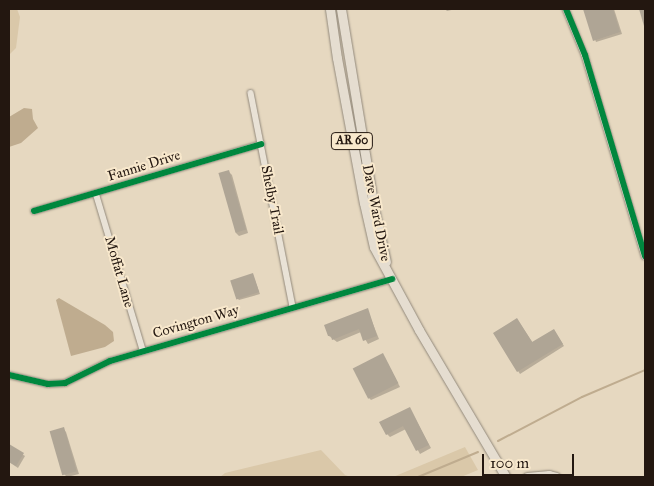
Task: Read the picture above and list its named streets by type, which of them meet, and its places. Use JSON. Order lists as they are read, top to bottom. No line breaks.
{"streets":{"main road":["AR 60","Dave Ward Drive"],"street":["Fannie Drive","Shelby Trail","Moffat Lane","Covington Way"]},"crossings":[["Fannie Drive","Shelby Trail"],["Fannie Drive","Moffat Lane"],["Shelby Trail","Covington Way"],["Dave Ward Drive","Covington Way"],["Moffat Lane","Covington Way"]],"scale_bar":"100 m"}
